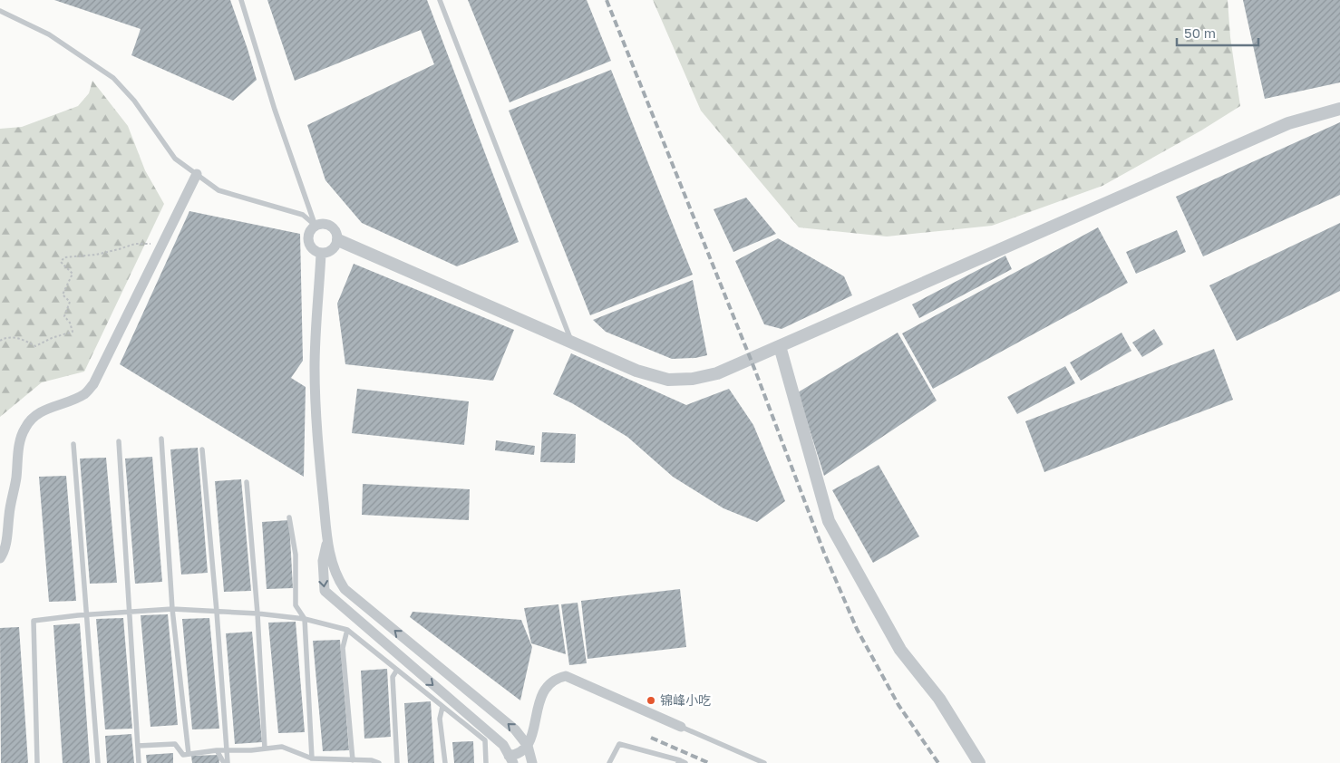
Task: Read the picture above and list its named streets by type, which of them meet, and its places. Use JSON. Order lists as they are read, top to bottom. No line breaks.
{"places":["锦峰小吃"],"scale_bar":"50 m"}
